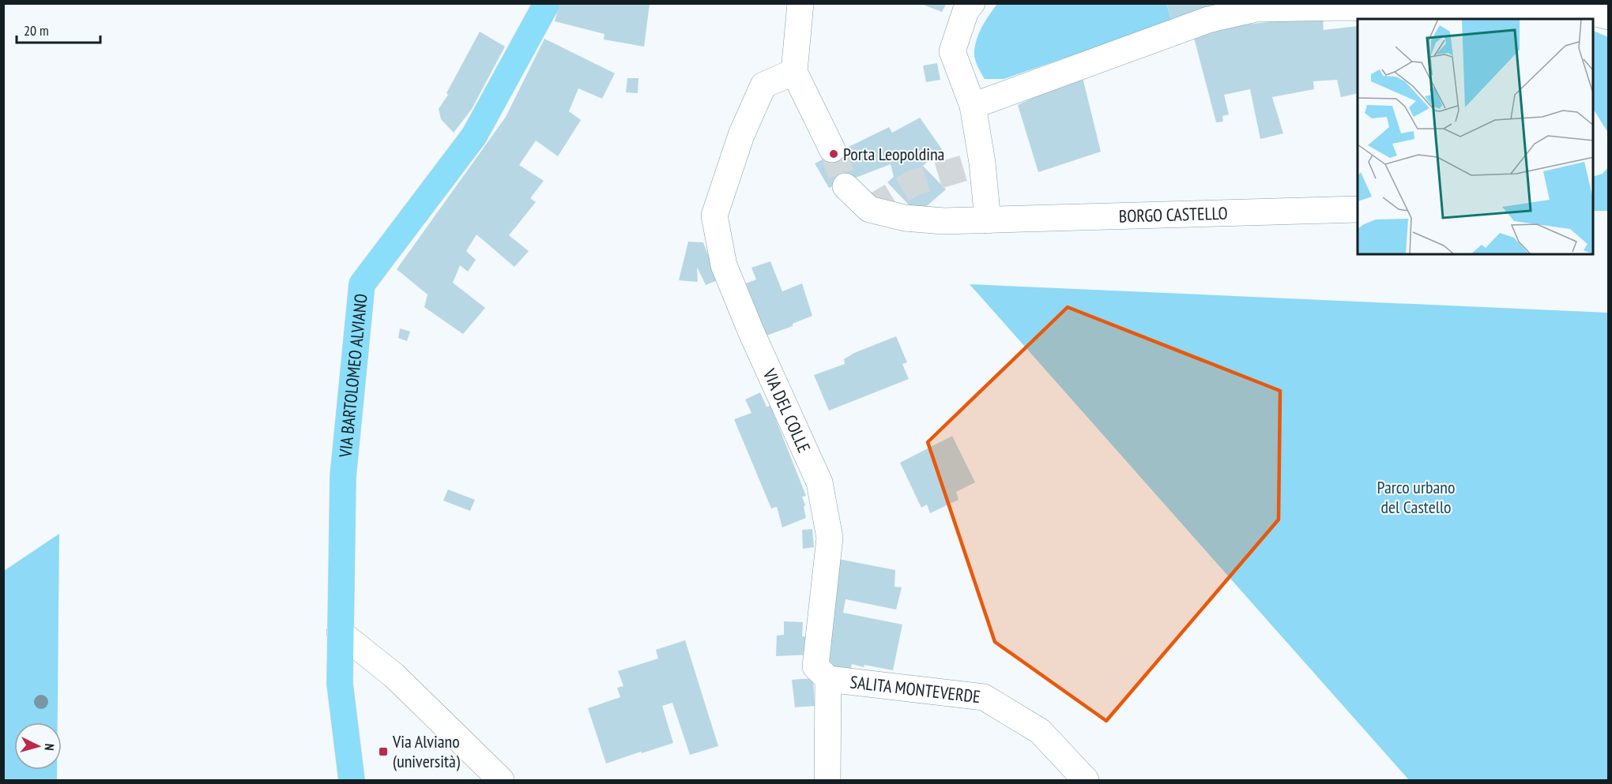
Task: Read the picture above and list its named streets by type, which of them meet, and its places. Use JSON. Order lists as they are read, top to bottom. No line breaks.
{"streets":{"main road":["VIA BARTOLOMEO ALVIANO"],"street":["BORGO CASTELLO","VIA DEL COLLE","SALITA MONTEVERDE"]},"crossings":[["VIA DEL COLLE","SALITA MONTEVERDE"]],"parks":["Parco urbano del Castello"],"places":{"other":["Porta Leopoldina"],"transit":["Via Alviano (università)"]},"scale_bar":"20 m","north":"right"}
